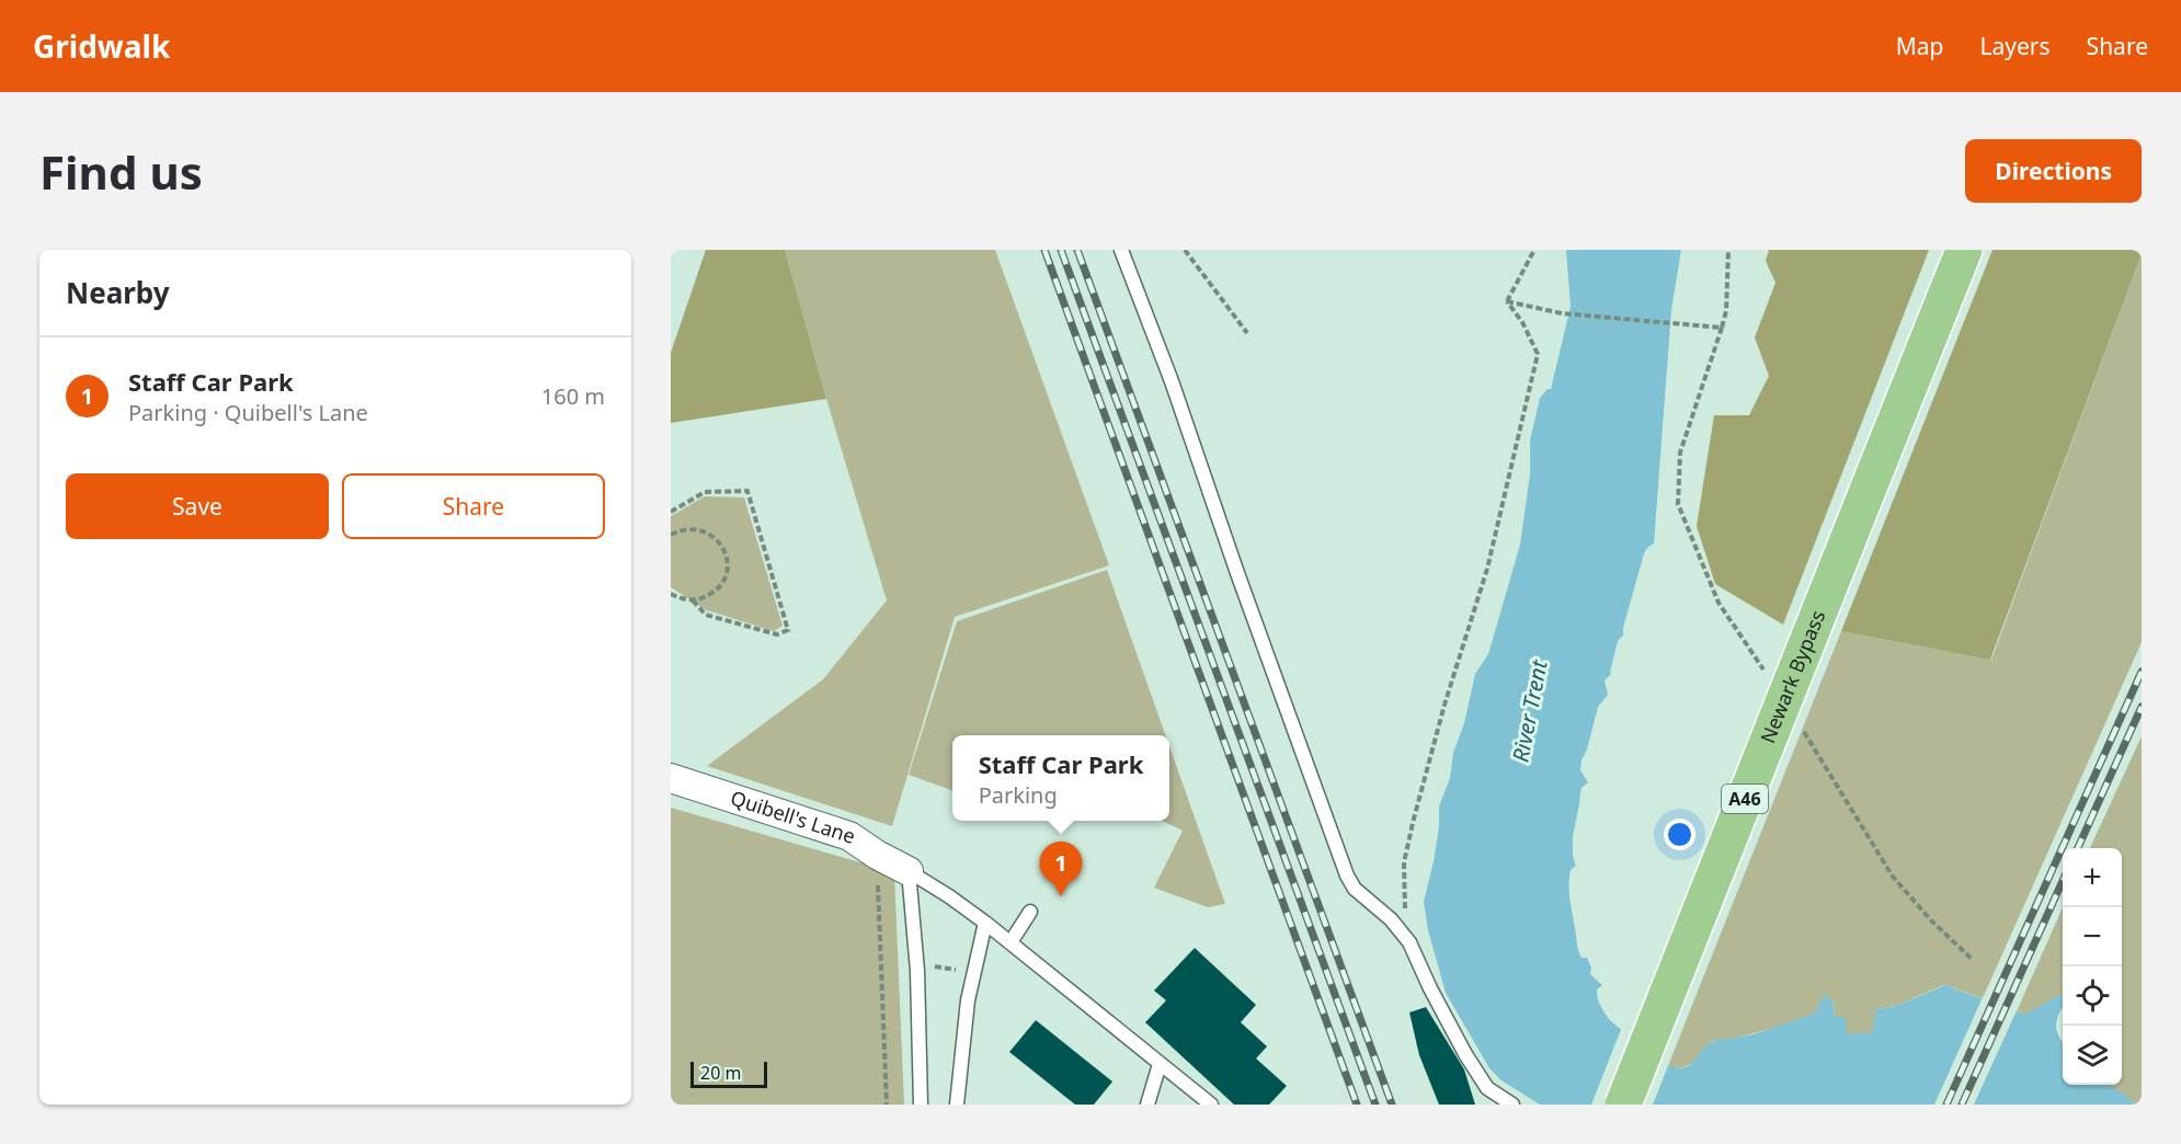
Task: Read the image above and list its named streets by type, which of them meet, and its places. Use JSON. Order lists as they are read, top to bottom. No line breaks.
{"streets":{"highway":["Newark Bypass","A46"],"street":["Quibell's Lane"]},"water":["River Trent"],"scale_bar":"20 m","page":{"header":"Gridwalk","nav":["Map","Layers","Share"],"buttons":["Directions",["Save","Share"]],"title":"Find us","heading":"Nearby","list":[{"mark":"1","name":"Staff Car Park","note":"Parking · Quibell's Lane","value":"160 m"}],"popup":["Staff Car Park","Parking"],"pins":"1","map_buttons":["+","−"],"scale":"20 m"}}
